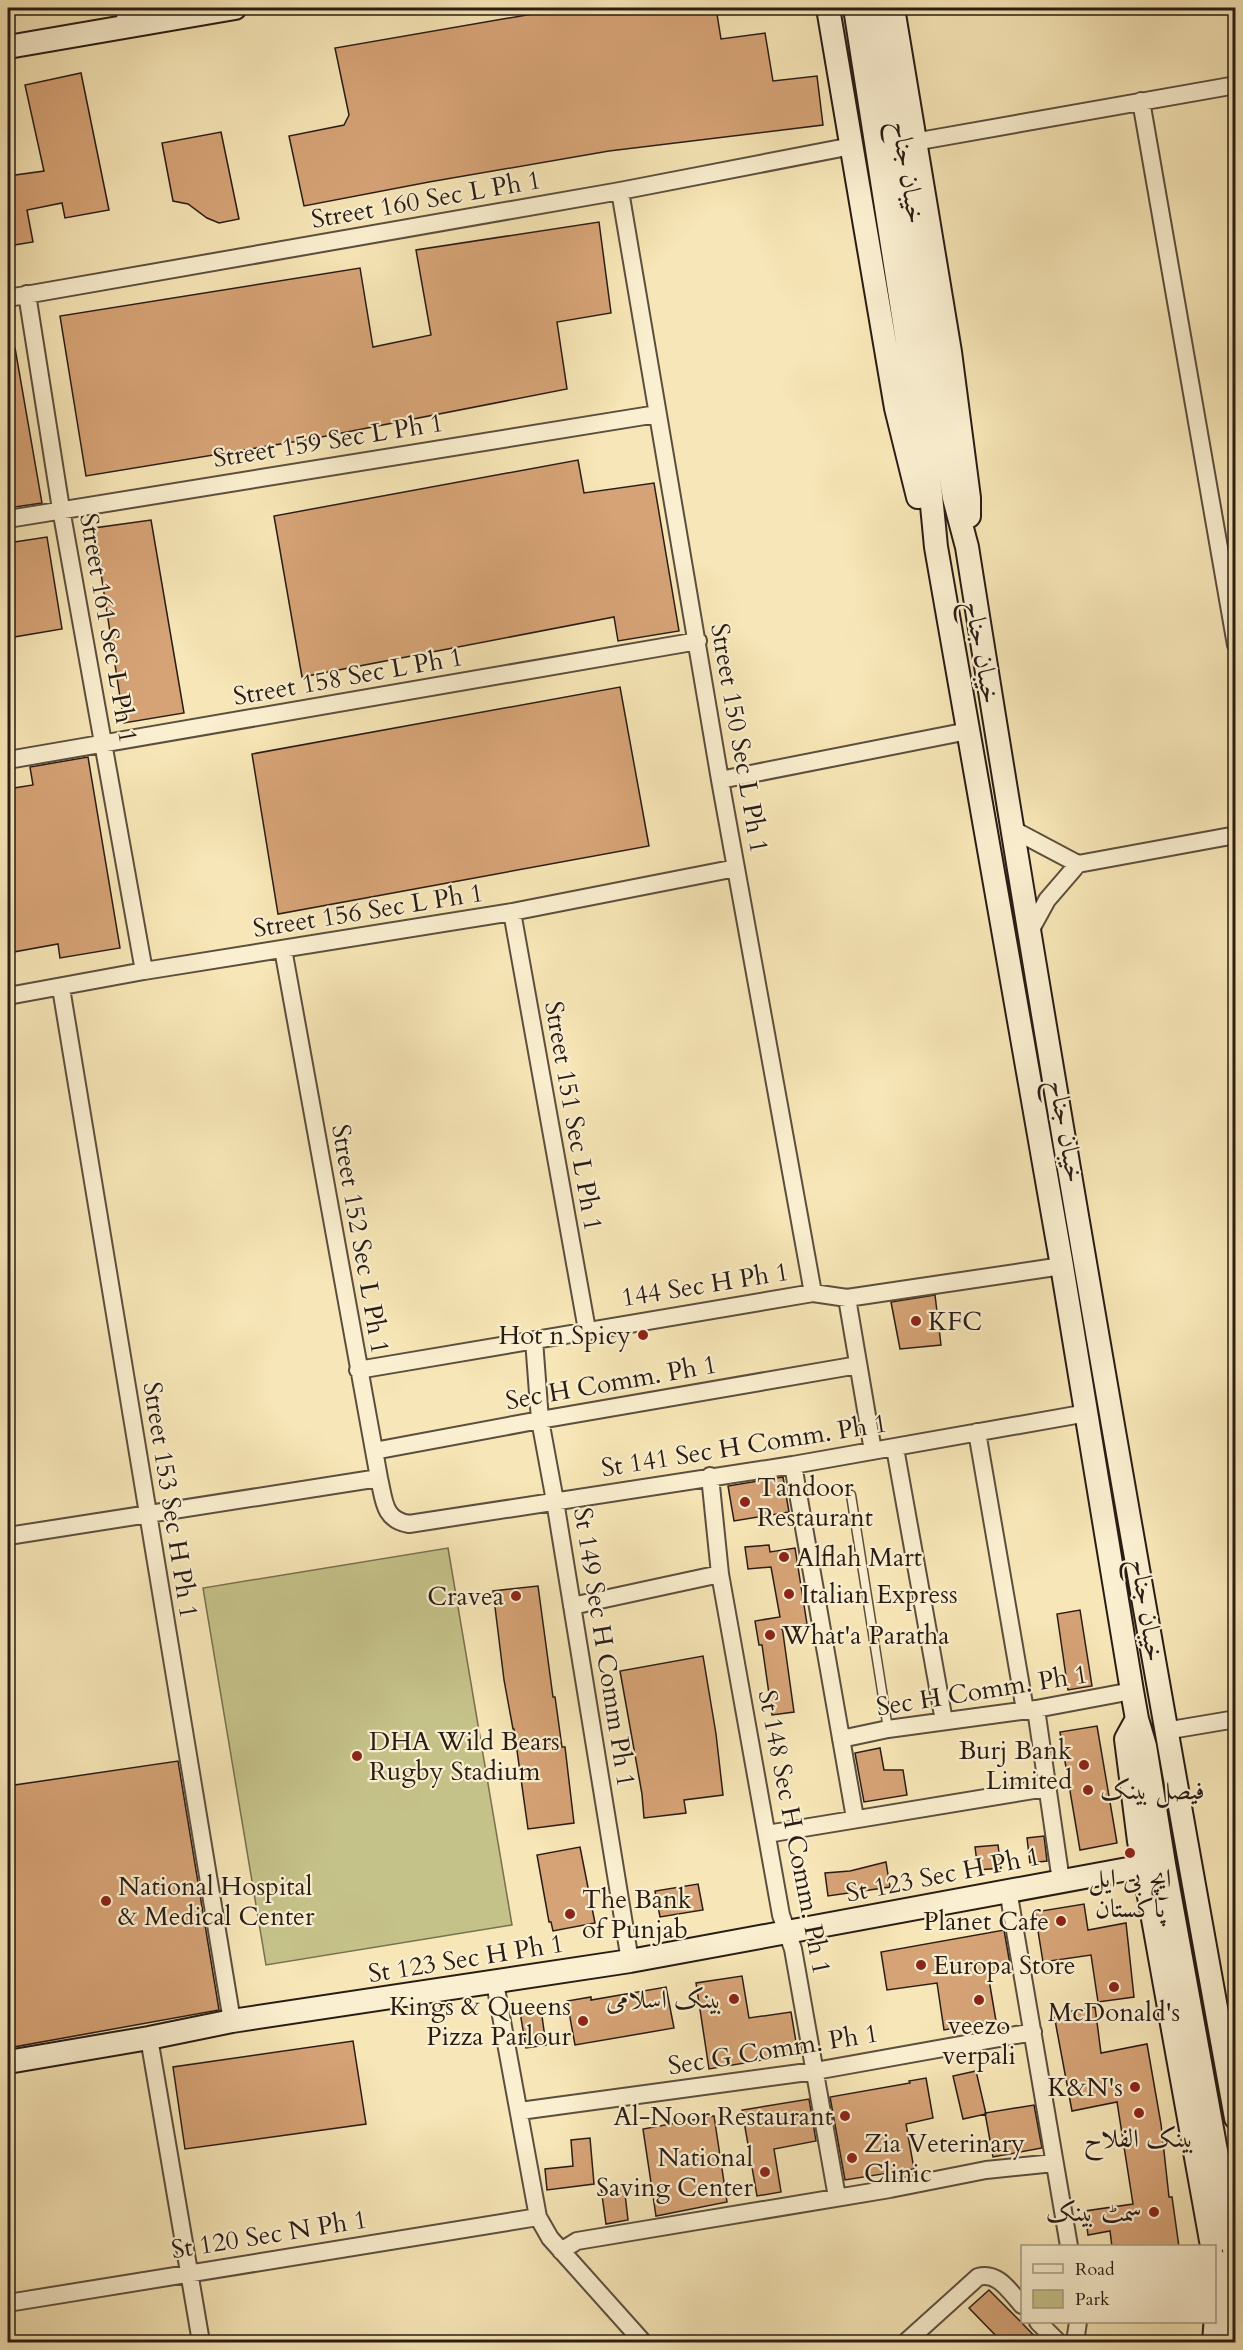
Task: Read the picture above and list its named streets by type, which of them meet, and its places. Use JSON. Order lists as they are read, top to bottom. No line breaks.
{"streets":{"main road":["خیبان جناح","St 123 Sec H Ph 1"],"street":["Street 160 Sec L Ph 1","Street 159 Sec L Ph 1","Street 161 Sec L Ph 1","Street 158 Sec L Ph 1","Street 150 Sec L Ph 1","Street 156 Sec L Ph 1","Street 151 Sec L Ph 1","Street 152 Sec L Ph 1","144 Sec H Ph 1","Sec H Comm. Ph 1","St 141 Sec H Comm. Ph 1","Street 153 Sec H Ph 1","St 149 Sec H Comm Ph 1","St 148 Sec H Comm. Ph 1","Sec G Comm. Ph 1","St 120 Sec N Ph 1"]},"crossings":[["خیبان جناح","144 Sec H Ph 1"],["خیبان جناح","Sec H Comm. Ph 1"],["خیبان جناح","St 141 Sec H Comm. Ph 1"],["Street 160 Sec L Ph 1","Street 161 Sec L Ph 1"],["Street 160 Sec L Ph 1","Street 150 Sec L Ph 1"],["Street 159 Sec L Ph 1","Street 161 Sec L Ph 1"],["Street 159 Sec L Ph 1","Street 150 Sec L Ph 1"],["Street 161 Sec L Ph 1","Street 158 Sec L Ph 1"],["Street 161 Sec L Ph 1","Street 156 Sec L Ph 1"],["Street 158 Sec L Ph 1","Street 150 Sec L Ph 1"],["Street 150 Sec L Ph 1","Street 156 Sec L Ph 1"],["Street 150 Sec L Ph 1","144 Sec H Ph 1"],["Street 156 Sec L Ph 1","Street 151 Sec L Ph 1"],["Street 156 Sec L Ph 1","Street 152 Sec L Ph 1"],["Street 156 Sec L Ph 1","Street 153 Sec H Ph 1"],["Street 151 Sec L Ph 1","144 Sec H Ph 1"],["Street 152 Sec L Ph 1","144 Sec H Ph 1"],["Street 152 Sec L Ph 1","Sec H Comm. Ph 1"],["Street 152 Sec L Ph 1","St 141 Sec H Comm. Ph 1"],["144 Sec H Ph 1","St 149 Sec H Comm Ph 1"],["Sec H Comm. Ph 1","St 149 Sec H Comm Ph 1"],["St 141 Sec H Comm. Ph 1","St 149 Sec H Comm Ph 1"],["St 141 Sec H Comm. Ph 1","St 148 Sec H Comm. Ph 1"],["Street 153 Sec H Ph 1","St 123 Sec H Ph 1"],["St 149 Sec H Comm Ph 1","St 123 Sec H Ph 1"],["St 148 Sec H Comm. Ph 1","St 123 Sec H Ph 1"],["St 148 Sec H Comm. Ph 1","Sec G Comm. Ph 1"]],"places":["KFC","Hot n Spicy","Tandoor Restaurant","Alflah Mart","Italian Express","Cravea","What'a Paratha","DHA Wild Bears Rugby Stadium","Burj Bank Limited","فیصل بینک","ایچ بی ایل پاکستان","National Hospital & Medical Center","The Bank of Punjab","Planet Cafe","Europa Store","McDonald's","بینک اسلامی","veezo verpali","Kings & Queens Pizza Parlour","K&N's","بینک الفلاح","Al-Noor Restaurant","Zia Veterinary Clinic","National Saving Center","سمٹ بینک"],"legend":["Road","Park"]}
